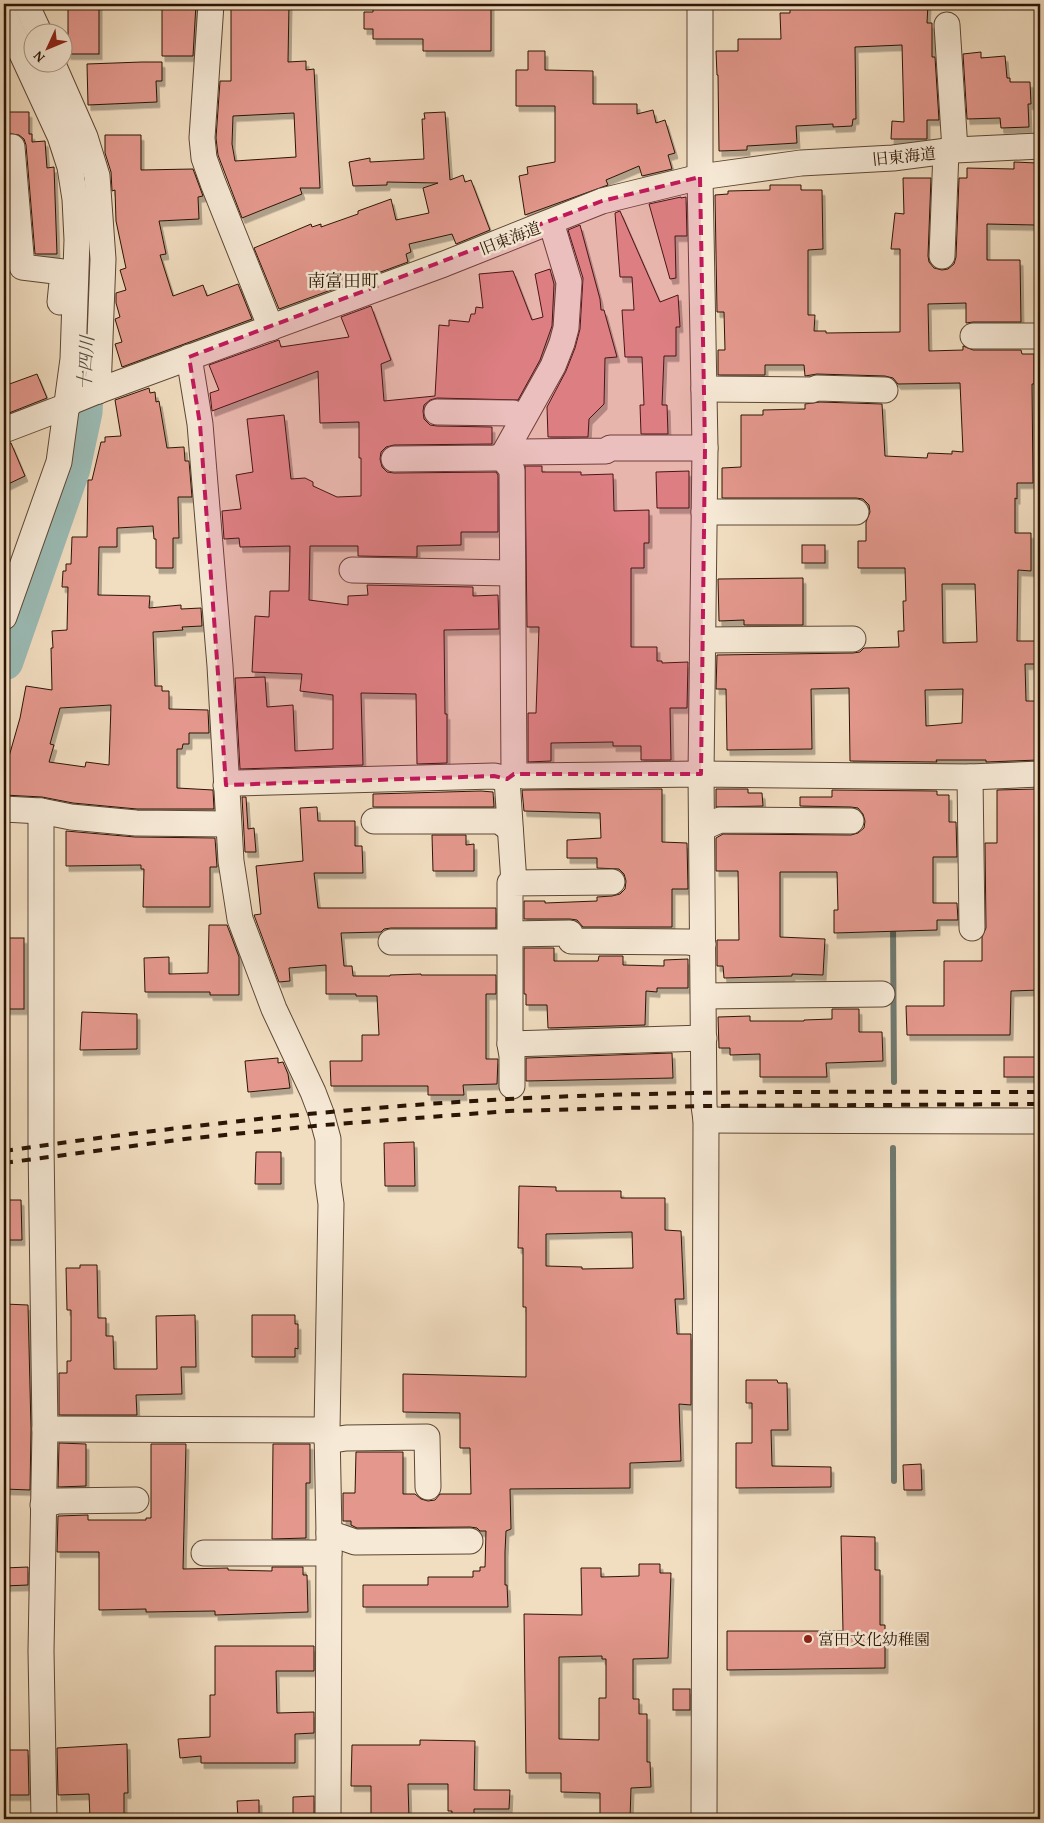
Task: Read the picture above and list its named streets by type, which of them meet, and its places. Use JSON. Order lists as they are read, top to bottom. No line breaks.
{"streets":{"street":["旧東海道"]},"districts":["南富田町"],"water":["十四川"],"places":["富田文化幼稚園"],"north":"bottom left"}
